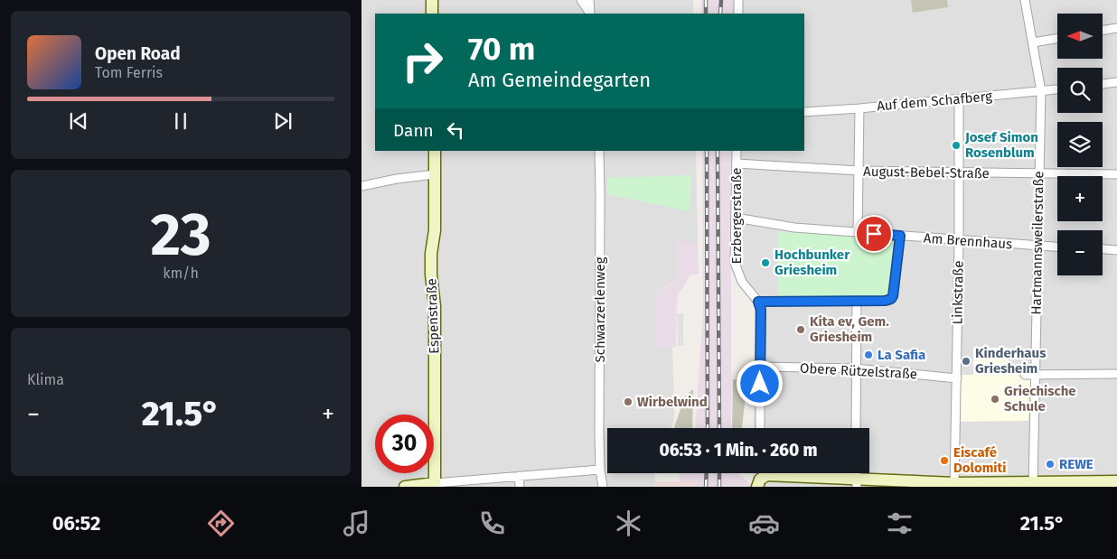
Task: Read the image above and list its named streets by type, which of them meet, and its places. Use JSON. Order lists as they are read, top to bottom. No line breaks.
{"streets":{"street":["Auf dem Schafberg","August-Bebel-Straße","Erzbergerstraße","Am Brennhaus","Hartmannsweilerstraße","Linkstraße","Schwarzerlenweg","Espenstraße","Obere Rützelstraße"]},"crossings":[["Auf dem Schafberg","Hartmannsweilerstraße"],["Auf dem Schafberg","Linkstraße"],["August-Bebel-Straße","Erzbergerstraße"],["August-Bebel-Straße","Hartmannsweilerstraße"],["August-Bebel-Straße","Linkstraße"],["Erzbergerstraße","Am Brennhaus"],["Am Brennhaus","Hartmannsweilerstraße"],["Am Brennhaus","Linkstraße"],["Linkstraße","Obere Rützelstraße"]],"places":["Josef Simon Rosenblum","Hochbunker Griesheim","Kita ev, Gem. Griesheim","La Safia","Kinderhaus Griesheim","Griechische Schule","Wirbelwind","Eiscafé Dolomiti","REWE"],"north":"left","page":{"map_buttons":["+","−"],"turn":["70 m","Am Gemeindegarten"],"song":["Open Road","Tom Ferris"],"then":"Dann","tile":[["23","km/h"],"Klima"],"heat":["−","21.5°","+"],"limit":"30","trip":"06:53 · 1 Min. · 260 m","tabs":["06:52","21.5°"]}}
